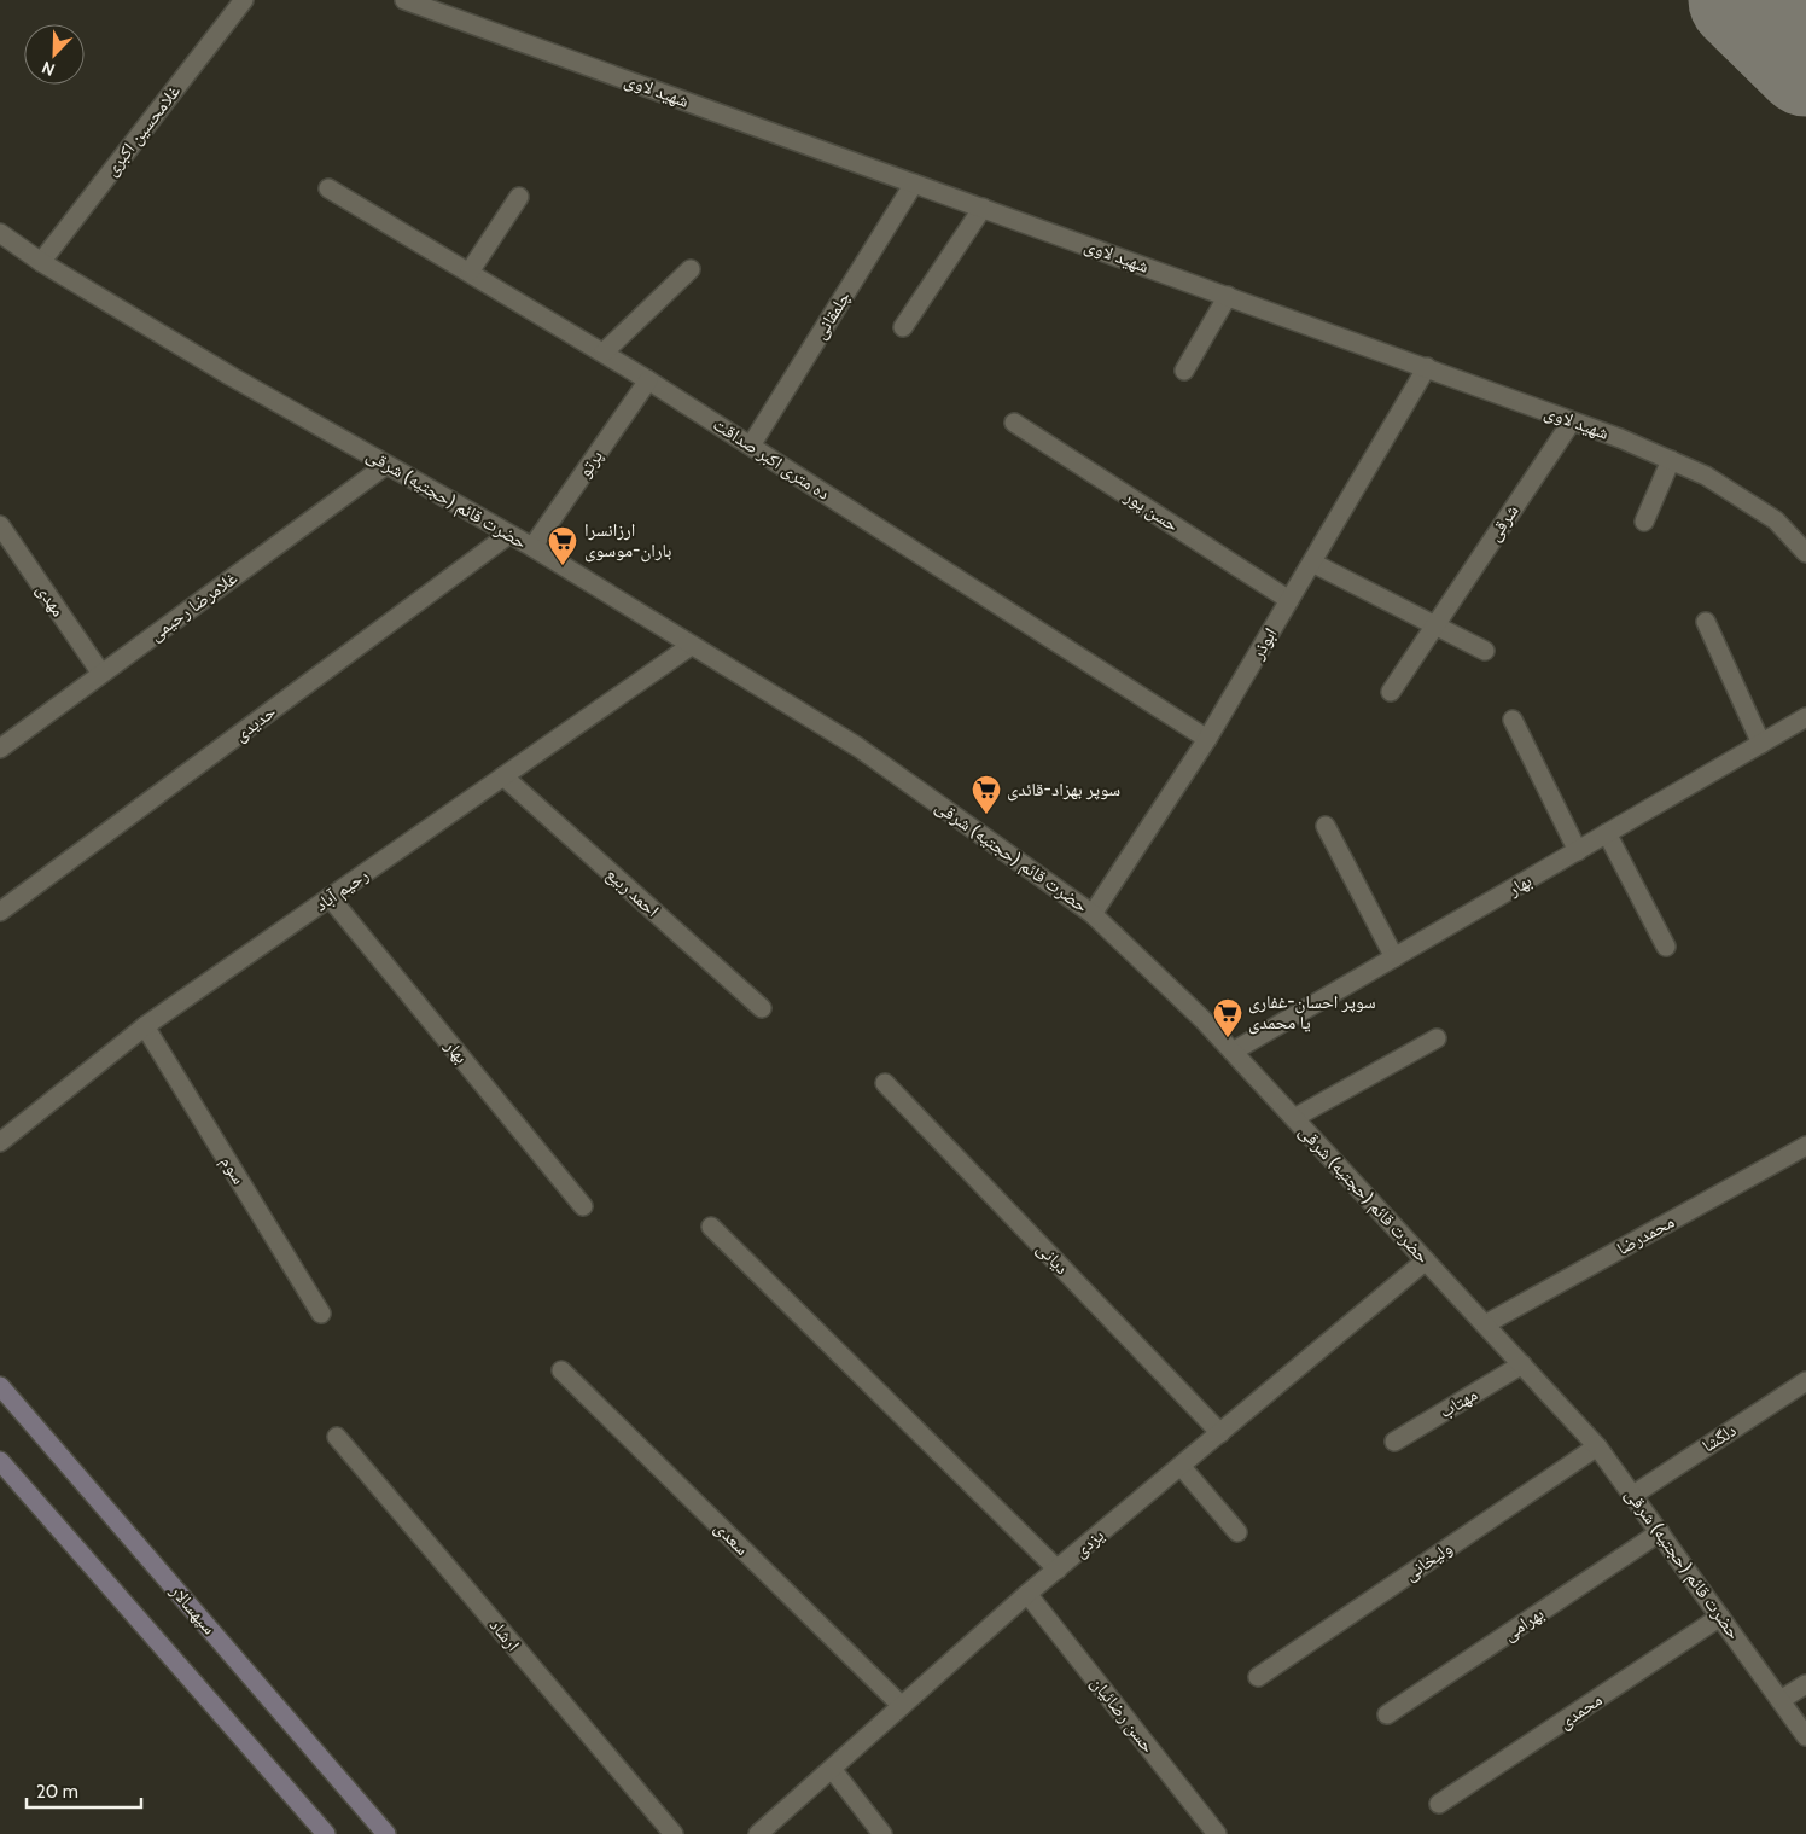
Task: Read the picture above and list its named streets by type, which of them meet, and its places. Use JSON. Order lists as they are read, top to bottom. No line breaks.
{"streets":{"main road":["سپهسالار"],"street":["شهید لاوی","غلامحسین اکبری","چلمقانی","ده متری اکبر صداقت","پرتو","حضرت قائم (حجتیه) شرقی","حسن پور","شرقی","مهدی","غلامرضا رحیمی","ابوذر","حدیدی","بهار","رحیم آباد","احمد ربیع","سوم","محمدرضا","دیانی","مهتاب","دلگشا","سعدی","یزدی","ولیخانی","بهرامی","ارشاد","محمدی","حسن رضائیان"]},"crossings":[["شهید لاوی","چلمقانی"],["شهید لاوی","شرقی"],["شهید لاوی","ابوذر"],["غلامحسین اکبری","حضرت قائم (حجتیه) شرقی"],["چلمقانی","ده متری اکبر صداقت"],["ده متری اکبر صداقت","پرتو"],["ده متری اکبر صداقت","ابوذر"],["پرتو","حضرت قائم (حجتیه) شرقی"],["حضرت قائم (حجتیه) شرقی","غلامرضا رحیمی"],["حضرت قائم (حجتیه) شرقی","ابوذر"],["حضرت قائم (حجتیه) شرقی","حدیدی"],["حضرت قائم (حجتیه) شرقی","بهار"],["حضرت قائم (حجتیه) شرقی","رحیم آباد"],["حضرت قائم (حجتیه) شرقی","محمدرضا"],["حضرت قائم (حجتیه) شرقی","مهتاب"],["حضرت قائم (حجتیه) شرقی","دلگشا"],["حضرت قائم (حجتیه) شرقی","یزدی"],["حضرت قائم (حجتیه) شرقی","ولیخانی"],["حضرت قائم (حجتیه) شرقی","بهرامی"],["حضرت قائم (حجتیه) شرقی","محمدی"],["حسن پور","ابوذر"],["مهدی","غلامرضا رحیمی"],["بهار","رحیم آباد"],["رحیم آباد","احمد ربیع"],["رحیم آباد","سوم"],["دیانی","یزدی"],["سعدی","یزدی"],["یزدی","حسن رضائیان"]],"places":{"supermarket":["ارزانسرا باران-موسوی","سوپر بهزاد-قائدی","سوپر احسان-غفاری یا محمدی"]},"scale_bar":"20 m","north":"bottom left"}
